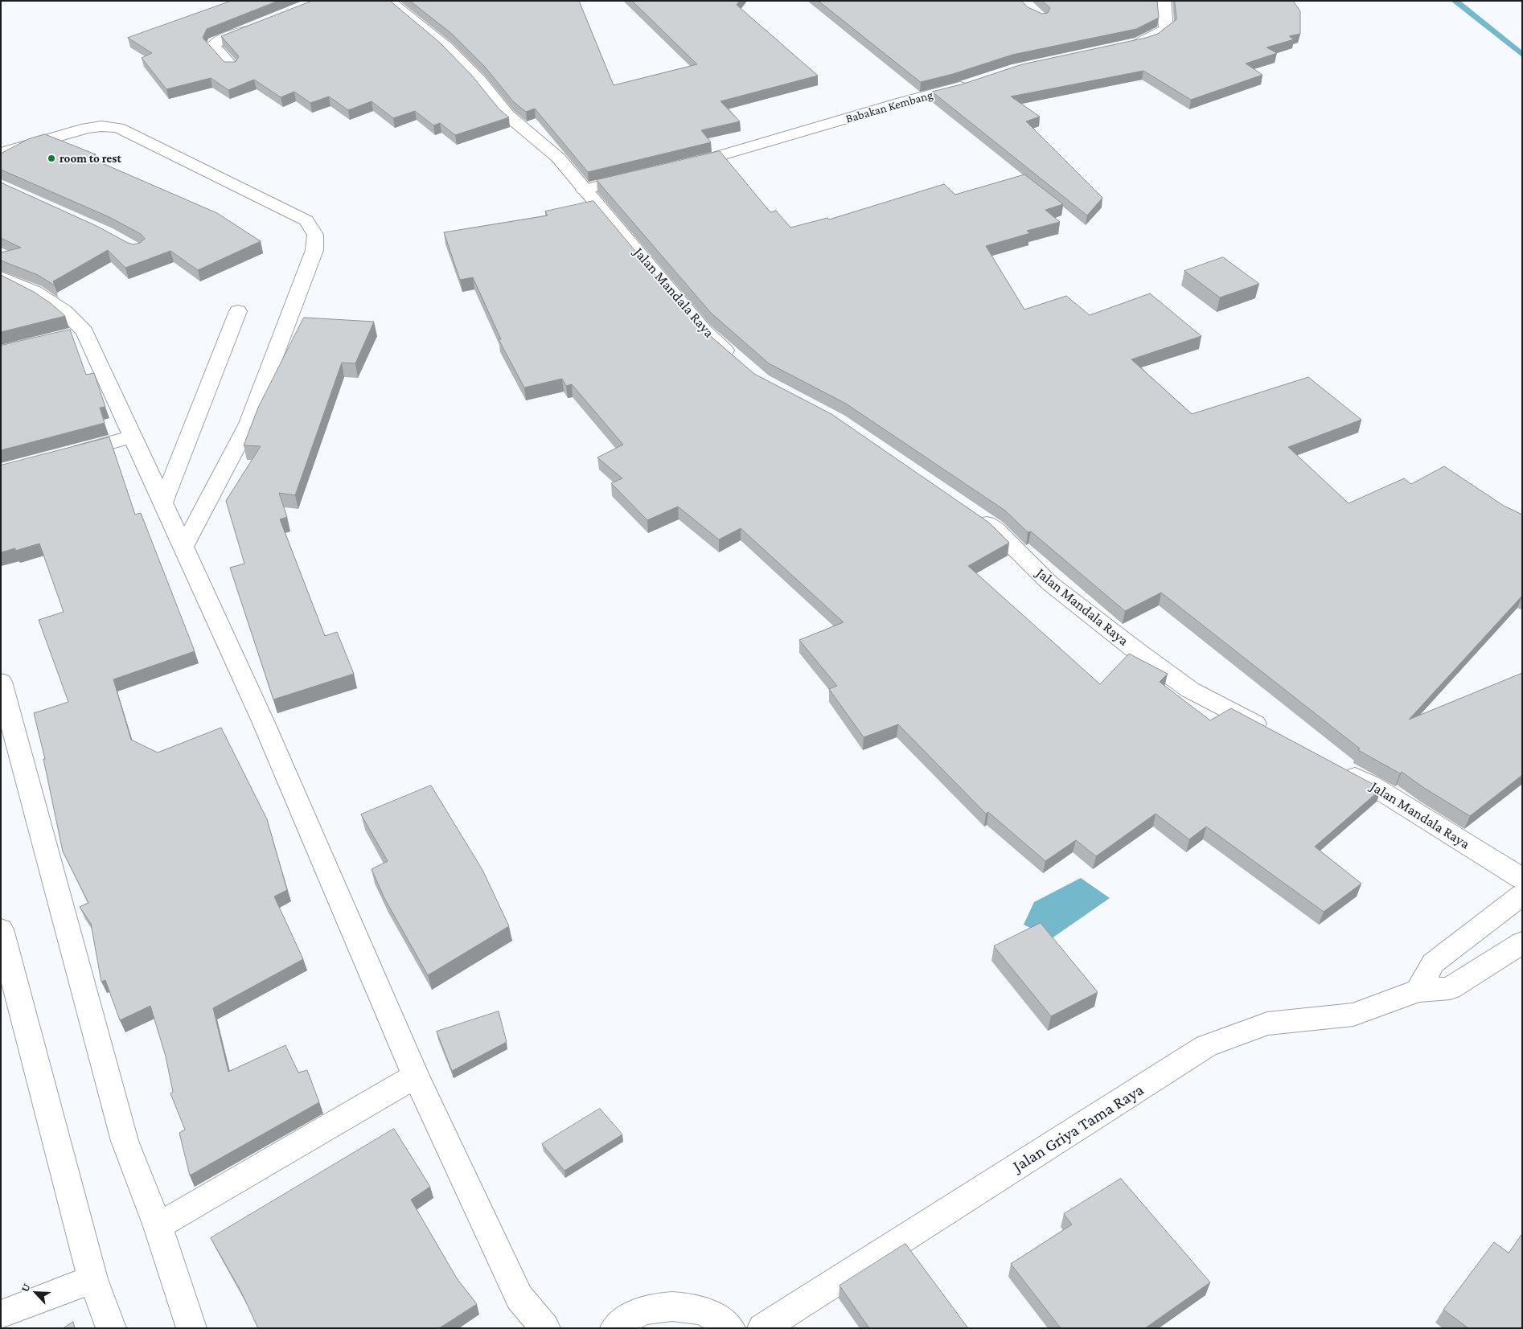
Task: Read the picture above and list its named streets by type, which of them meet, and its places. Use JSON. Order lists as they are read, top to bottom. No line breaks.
{"streets":{"street":["Babakan Kembang","Jalan Mandala Raya","Jalan Griya Tama Raya"]},"places":["room to rest"],"north":"top left"}
